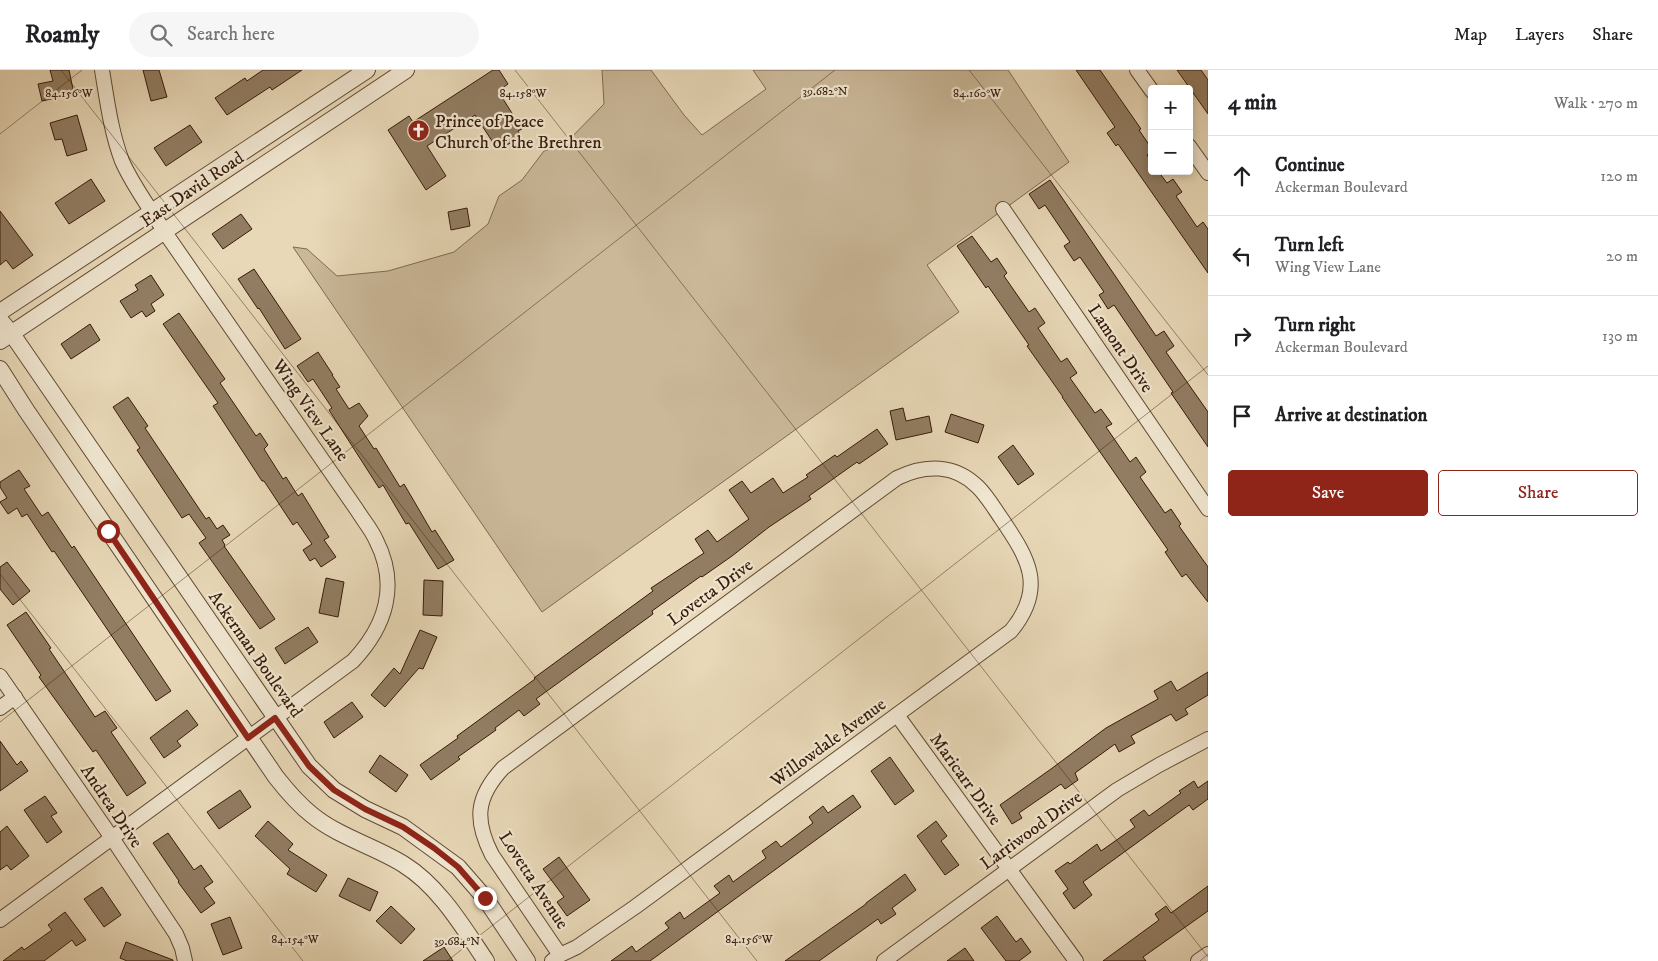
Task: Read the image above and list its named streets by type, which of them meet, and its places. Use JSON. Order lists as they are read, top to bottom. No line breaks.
{"streets":{"street":["East David Road","Lamont Drive","Wing View Lane","Lovetta Drive","Ackerman Boulevard","Willowdale Avenue","Maricarr Drive","Andrea Drive","Larriwood Drive","Lovetta Avenue"]},"crossings":[["East David Road","Wing View Lane"],["East David Road","Ackerman Boulevard"],["Wing View Lane","Ackerman Boulevard"],["Wing View Lane","Andrea Drive"],["Lovetta Drive","Willowdale Avenue"],["Lovetta Drive","Lovetta Avenue"],["Willowdale Avenue","Maricarr Drive"],["Willowdale Avenue","Lovetta Avenue"],["Maricarr Drive","Larriwood Drive"]],"places":{"church":["Prince of Peace Church of the Brethren"]},"page":{"header":"Roamly","search":"Search here","nav":["Map","Layers","Share"],"heading":["4 min","Walk · 270 m"],"map_buttons":["+","−"],"list":[["Continue","Ackerman Boulevard","120 m"],["Turn left","Wing View Lane","20 m"],["Turn right","Ackerman Boulevard","130 m"],"Arrive at destination"],"buttons":["Save","Share"]},"coordinates":["39.682°N","84.156°W","84.158°W","84.160°W","84.154°W","39.684°N"]}
